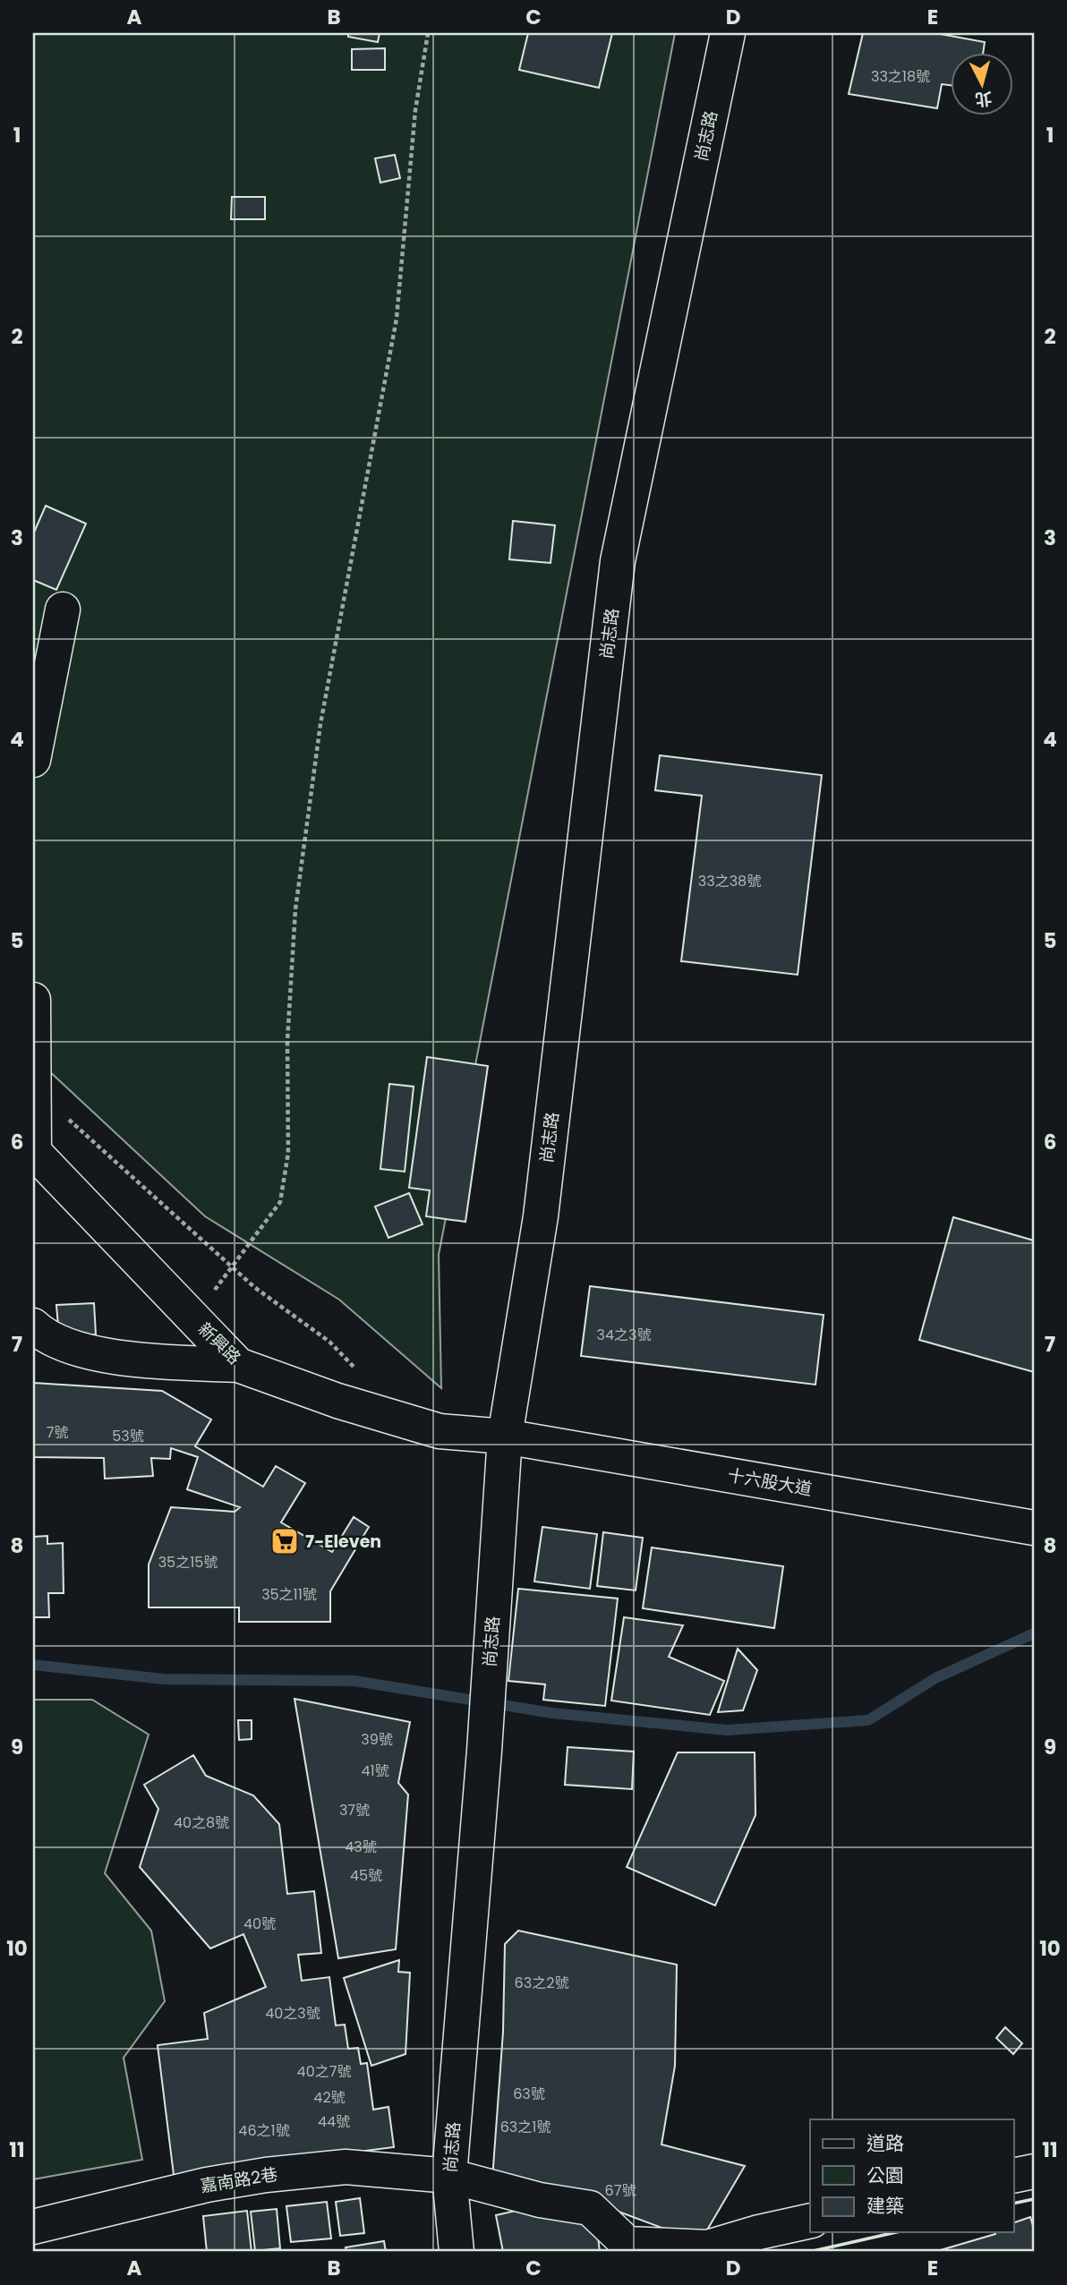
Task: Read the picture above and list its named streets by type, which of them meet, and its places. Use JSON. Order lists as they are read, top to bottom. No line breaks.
{"streets":{"street":["尚志路","新興路","十六股大道","嘉南路2巷"]},"crossings":[["尚志路","新興路"],["尚志路","十六股大道"],["尚志路","嘉南路2巷"],["新興路","十六股大道"]],"places":{"supermarket":["7-Eleven"]},"house_numbers":["33之18號","33之38號","34之3號","7號","53號","35之15號","35之11號","39號","41號","37號","40之8號","43號","45號","40號","63之2號","40之3號","40之7號","63號","42號","44號","63之1號","46之1號","67號"],"legend":["道路","公園","建築"],"north":"bottom","grid":{"columns":["A","B","C","D","E"],"rows":["1","2","3","4","5","6","7","8","9","10","11"]}}
